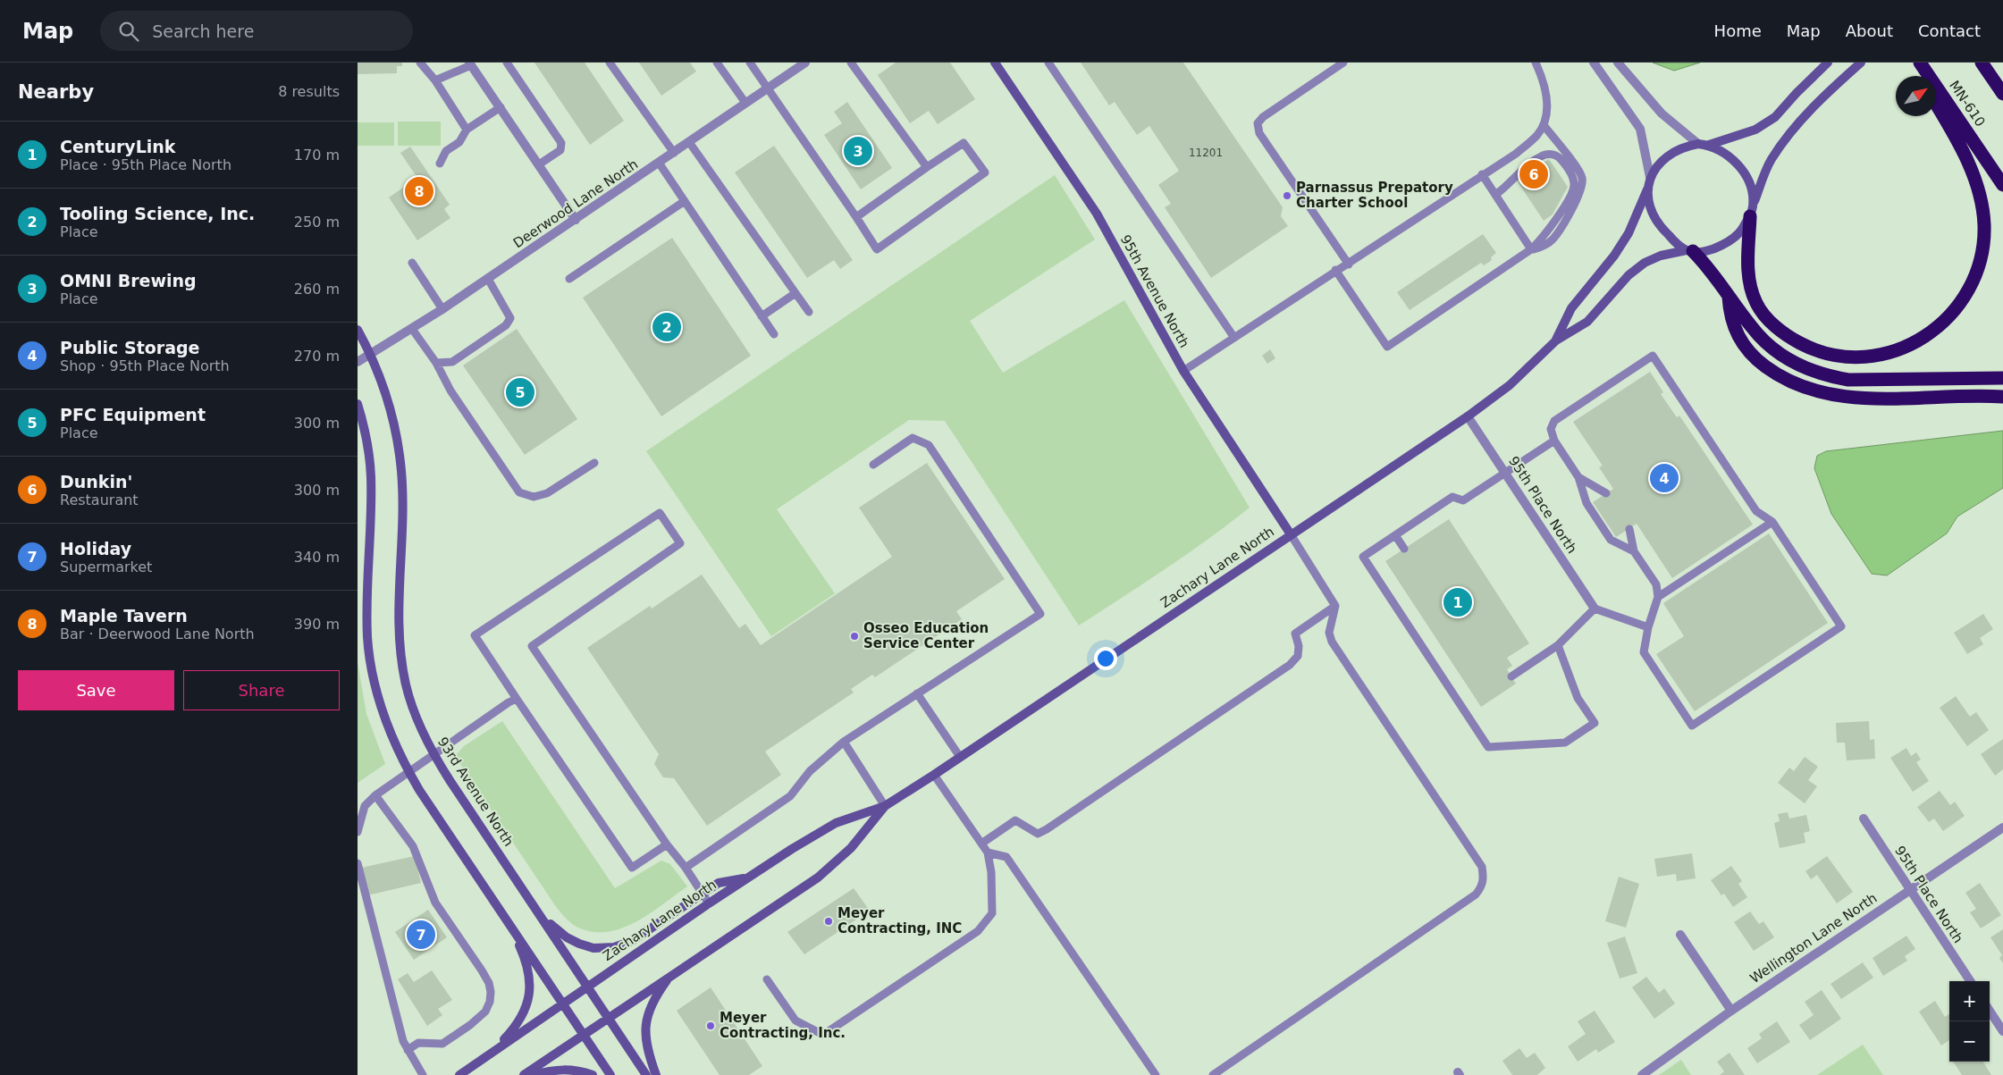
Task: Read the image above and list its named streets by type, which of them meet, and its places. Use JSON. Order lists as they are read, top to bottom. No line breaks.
{"streets":{"highway":["MN-610"],"main road":["95th Avenue North","Zachary Lane North","93rd Avenue North"],"street":["Deerwood Lane North","95th Place North","Wellington Lane North"]},"crossings":[["Deerwood Lane North","93rd Avenue North"],["95th Avenue North","Zachary Lane North"],["95th Place North","Zachary Lane North"],["95th Place North","Wellington Lane North"],["Zachary Lane North","93rd Avenue North"]],"places":["Parnassus Prepatory Charter School","Osseo Education Service Center","Meyer Contracting, INC","Meyer Contracting, Inc."],"house_numbers":["11201"],"north":"top right","page":{"header":"Map","search":"Search here","nav":["Home","Map","About","Contact"],"heading":["Nearby","8 results"],"list":[{"mark":"1","name":"CenturyLink","note":"Place · 95th Place North","value":"170 m"},{"mark":"2","name":"Tooling Science, Inc.","note":"Place","value":"250 m"},{"mark":"3","name":"OMNI Brewing","note":"Place","value":"260 m"},{"mark":"4","name":"Public Storage","note":"Shop · 95th Place North","value":"270 m"},{"mark":"5","name":"PFC Equipment","note":"Place","value":"300 m"},{"mark":"6","name":"Dunkin'","note":"Restaurant","value":"300 m"},{"mark":"7","name":"Holiday","note":"Supermarket","value":"340 m"},{"mark":"8","name":"Maple Tavern","note":"Bar · Deerwood Lane North","value":"390 m"}],"pins":["3","6","8","2","5","4","1","7"],"buttons":["Save","Share"],"map_buttons":["+","−"]}}
